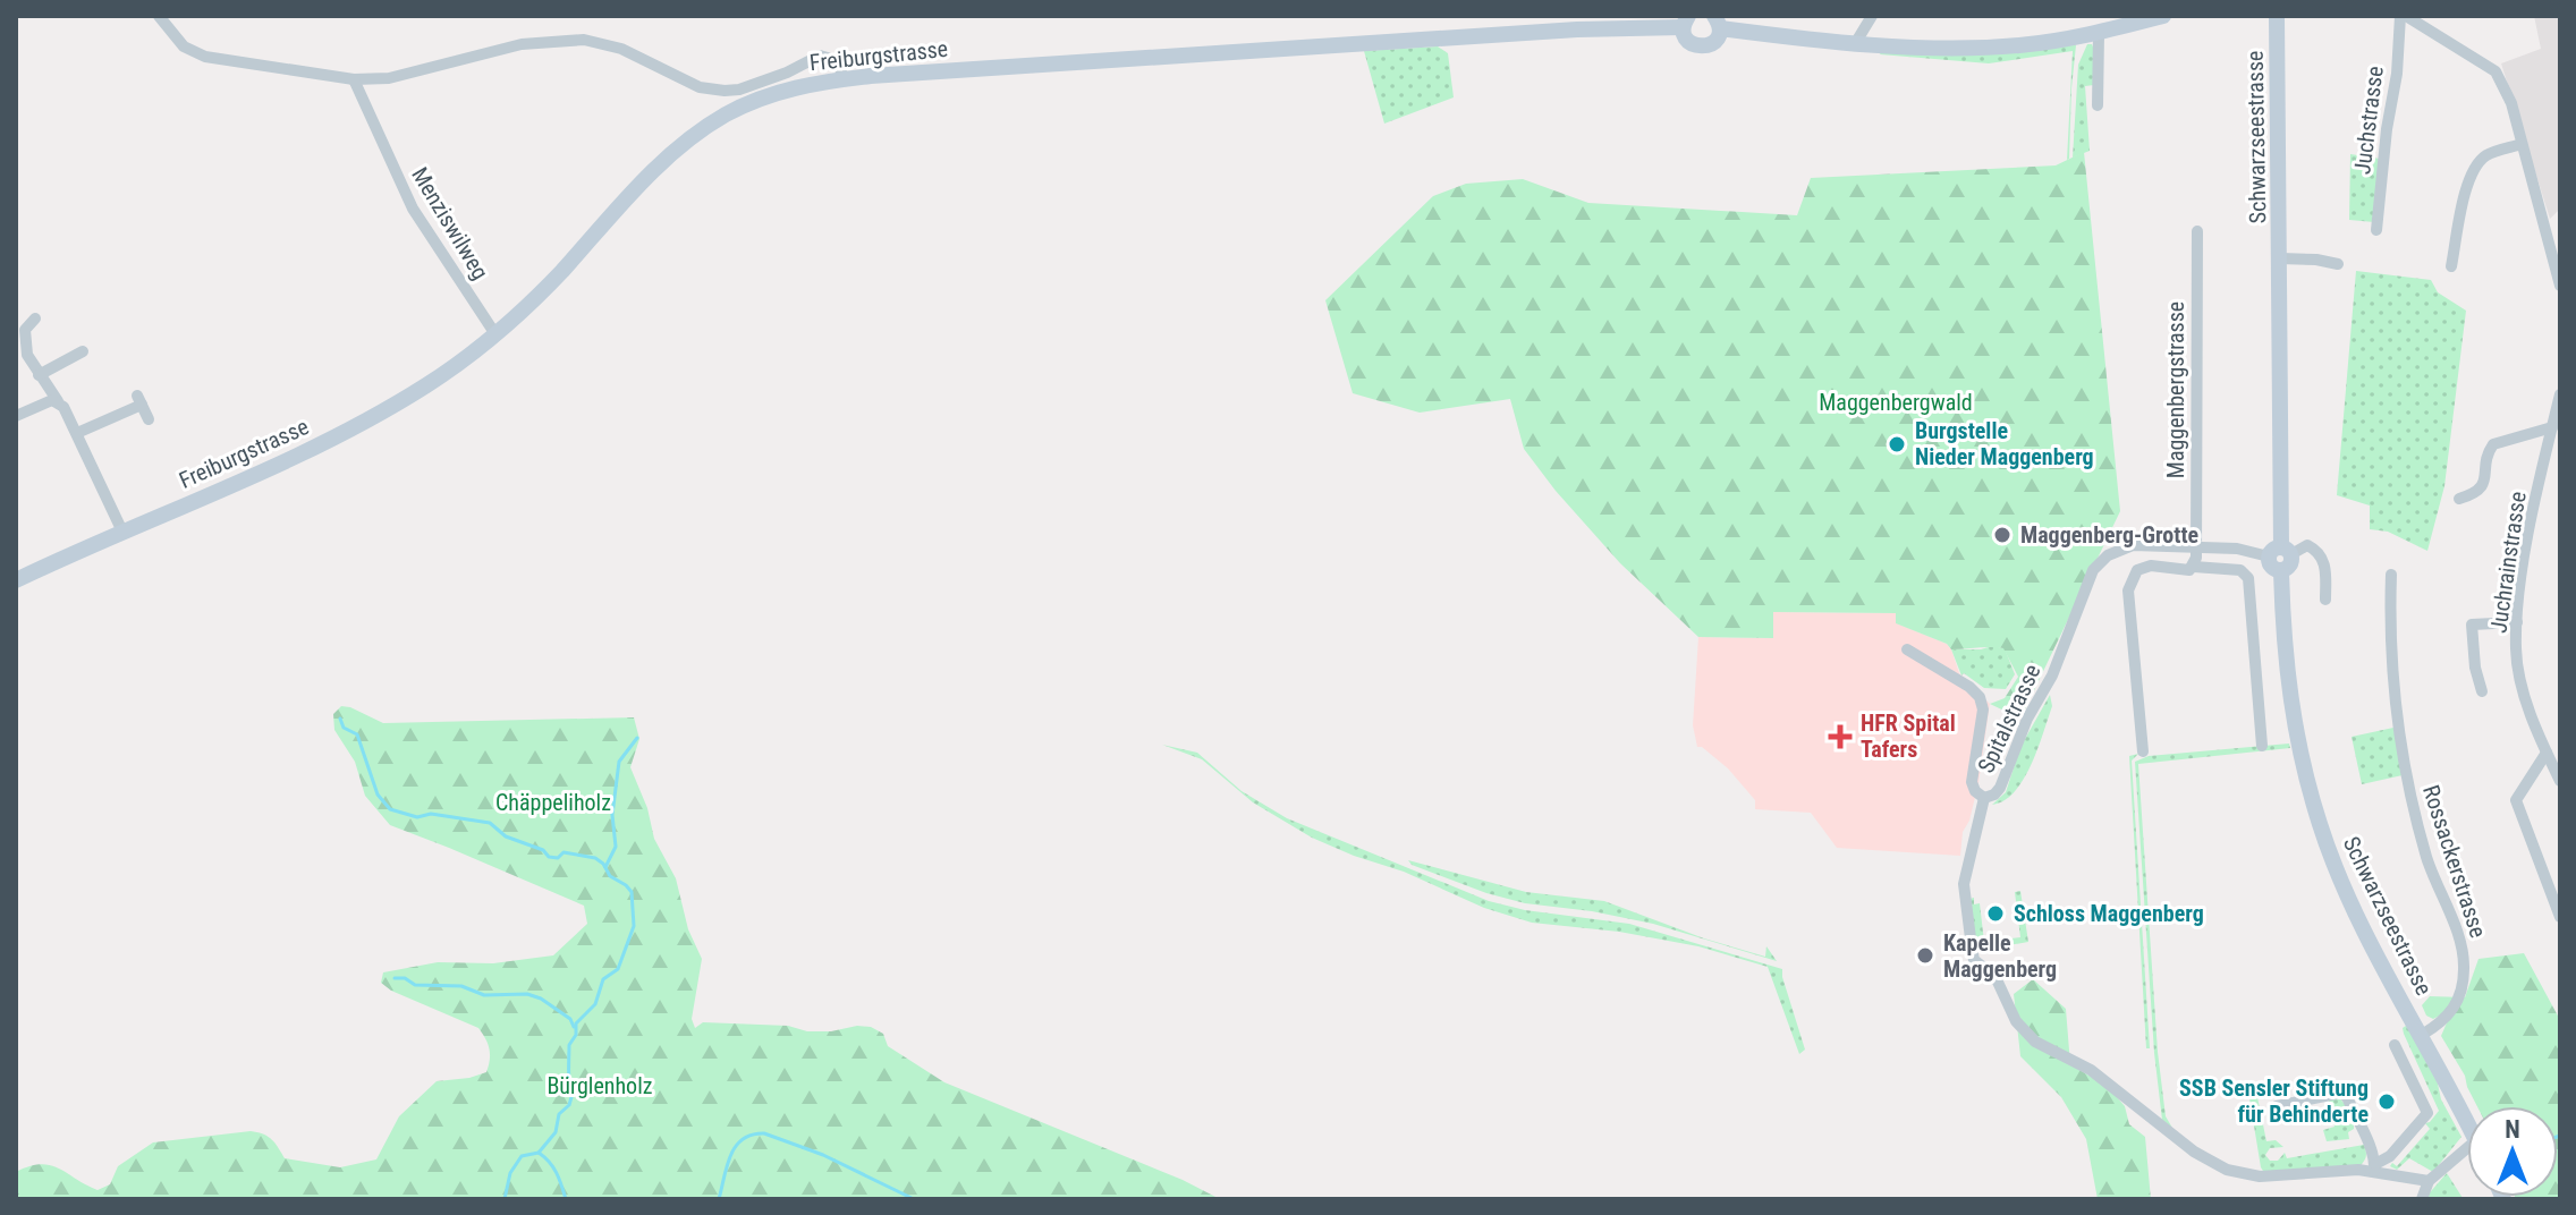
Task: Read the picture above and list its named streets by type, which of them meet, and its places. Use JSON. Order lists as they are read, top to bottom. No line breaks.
{"streets":{"main road":["Freiburgstrasse","Schwarzseestrasse"],"street":["Juchstrasse","Menziswilweg","Maggenbergstrasse","Juchrainstrasse","Spitalstrasse","Rossackerstrasse"]},"crossings":[["Freiburgstrasse","Menziswilweg"],["Schwarzseestrasse","Spitalstrasse"],["Schwarzseestrasse","Rossackerstrasse"],["Maggenbergstrasse","Spitalstrasse"]],"parks":["Maggenbergwald","Chäppeliholz","Bürglenholz"],"places":{"other":["Burgstelle Nieder Maggenberg","Maggenberg-Grotte","Schloss Maggenberg","Kapelle Maggenberg","SSB Sensler Stiftung für Behinderte"],"health":["HFR Spital Tafers"]},"north":"top"}
